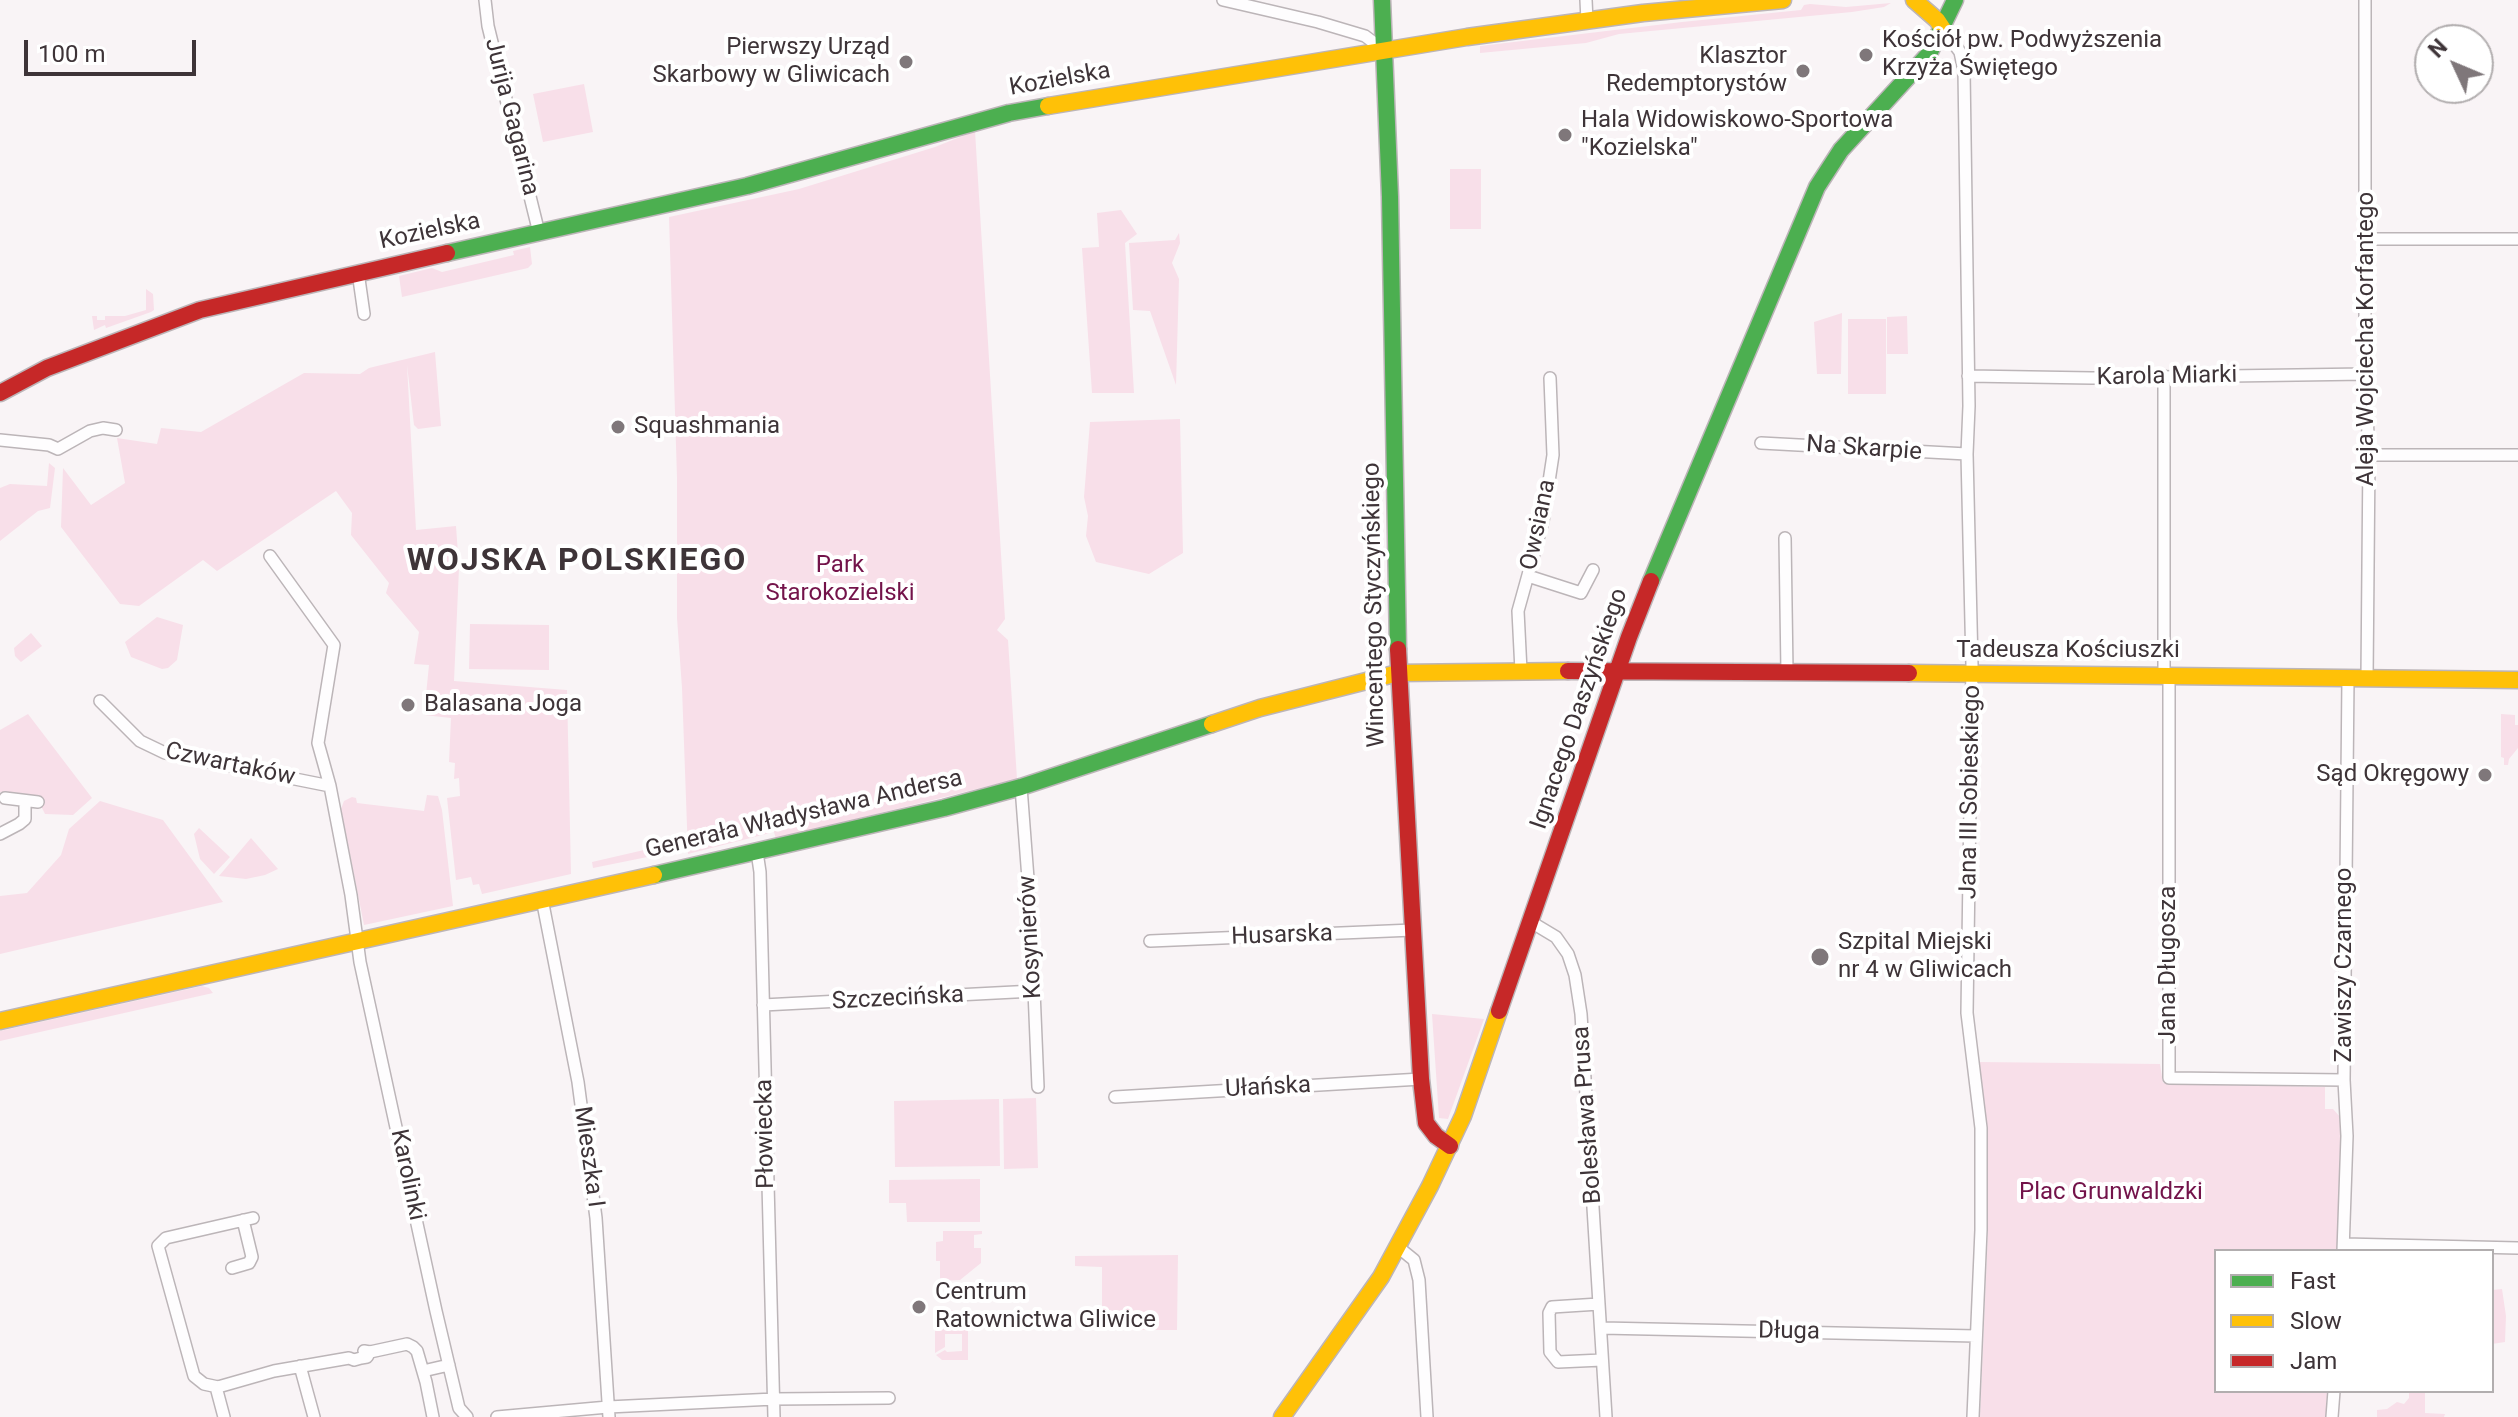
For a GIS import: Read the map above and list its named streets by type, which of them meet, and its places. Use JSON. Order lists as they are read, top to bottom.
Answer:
{
  "streets": {
    "street": [
      "Kozielska",
      "Jurija Gagarina",
      "Aleja Wojciecha Korfantego",
      "Karola Miarki",
      "Na Skarpie",
      "Owsiana",
      "Wincentego Styczyńskiego",
      "Tadeusza Kościuszki",
      "Ignacego Daszyńskiego",
      "Czwartaków",
      "Jana III Sobieskiego",
      "Generała Władysława Andersa",
      "Husarska",
      "Kosynierów",
      "Jana Długosza",
      "Zawiszy Czarnego",
      "Szczecińska",
      "Ułańska",
      "Bolesława Prusa",
      "Płowiecka",
      "Mieszka I",
      "Karolinki",
      "Długa"
    ]
  },
  "crossings": [
    ["Kozielska", "Jurija Gagarina"],
    ["Kozielska", "Wincentego Styczyńskiego"],
    ["Aleja Wojciecha Korfantego", "Karola Miarki"],
    ["Aleja Wojciecha Korfantego", "Tadeusza Kościuszki"],
    ["Karola Miarki", "Jana III Sobieskiego"],
    ["Na Skarpie", "Jana III Sobieskiego"],
    ["Owsiana", "Generała Władysława Andersa"],
    ["Wincentego Styczyńskiego", "Ignacego Daszyńskiego"],
    ["Wincentego Styczyńskiego", "Generała Władysława Andersa"],
    ["Wincentego Styczyńskiego", "Husarska"],
    ["Wincentego Styczyńskiego", "Ułańska"],
    ["Tadeusza Kościuszki", "Ignacego Daszyńskiego"],
    ["Tadeusza Kościuszki", "Jana III Sobieskiego"],
    ["Tadeusza Kościuszki", "Generała Władysława Andersa"],
    ["Tadeusza Kościuszki", "Jana Długosza"],
    ["Tadeusza Kościuszki", "Zawiszy Czarnego"],
    ["Ignacego Daszyńskiego", "Jana III Sobieskiego"],
    ["Ignacego Daszyńskiego", "Generała Władysława Andersa"],
    ["Ignacego Daszyńskiego", "Bolesława Prusa"],
    ["Czwartaków", "Generała Władysława Andersa"],
    ["Czwartaków", "Karolinki"],
    ["Jana III Sobieskiego", "Długa"],
    ["Generała Władysława Andersa", "Kosynierów"],
    ["Generała Władysława Andersa", "Płowiecka"],
    ["Generała Władysława Andersa", "Mieszka I"],
    ["Generała Władysława Andersa", "Karolinki"],
    ["Kosynierów", "Szczecińska"],
    ["Jana Długosza", "Zawiszy Czarnego"],
    ["Szczecińska", "Płowiecka"],
    ["Bolesława Prusa", "Długa"]
  ],
  "districts": ["WOJSKA POLSKIEGO"],
  "parks": ["Park Starokozielski", "Plac Grunwaldzki"],
  "places": [
    "Kościół pw. Podwyższenia Krzyża Świętego",
    "Pierwszy Urząd Skarbowy w Gliwicach",
    "Klasztor Redemptorystów",
    "Hala Widowiskowo-Sportowa \"Kozielska\"",
    "Squashmania",
    "Balasana Joga",
    "Sąd Okręgowy",
    "Szpital Miejski nr 4 w Gliwicach",
    "Centrum Ratownictwa Gliwice"
  ],
  "legend": ["Fast", "Slow", "Jam"],
  "scale_bar": "100 m",
  "north": "top left"
}
